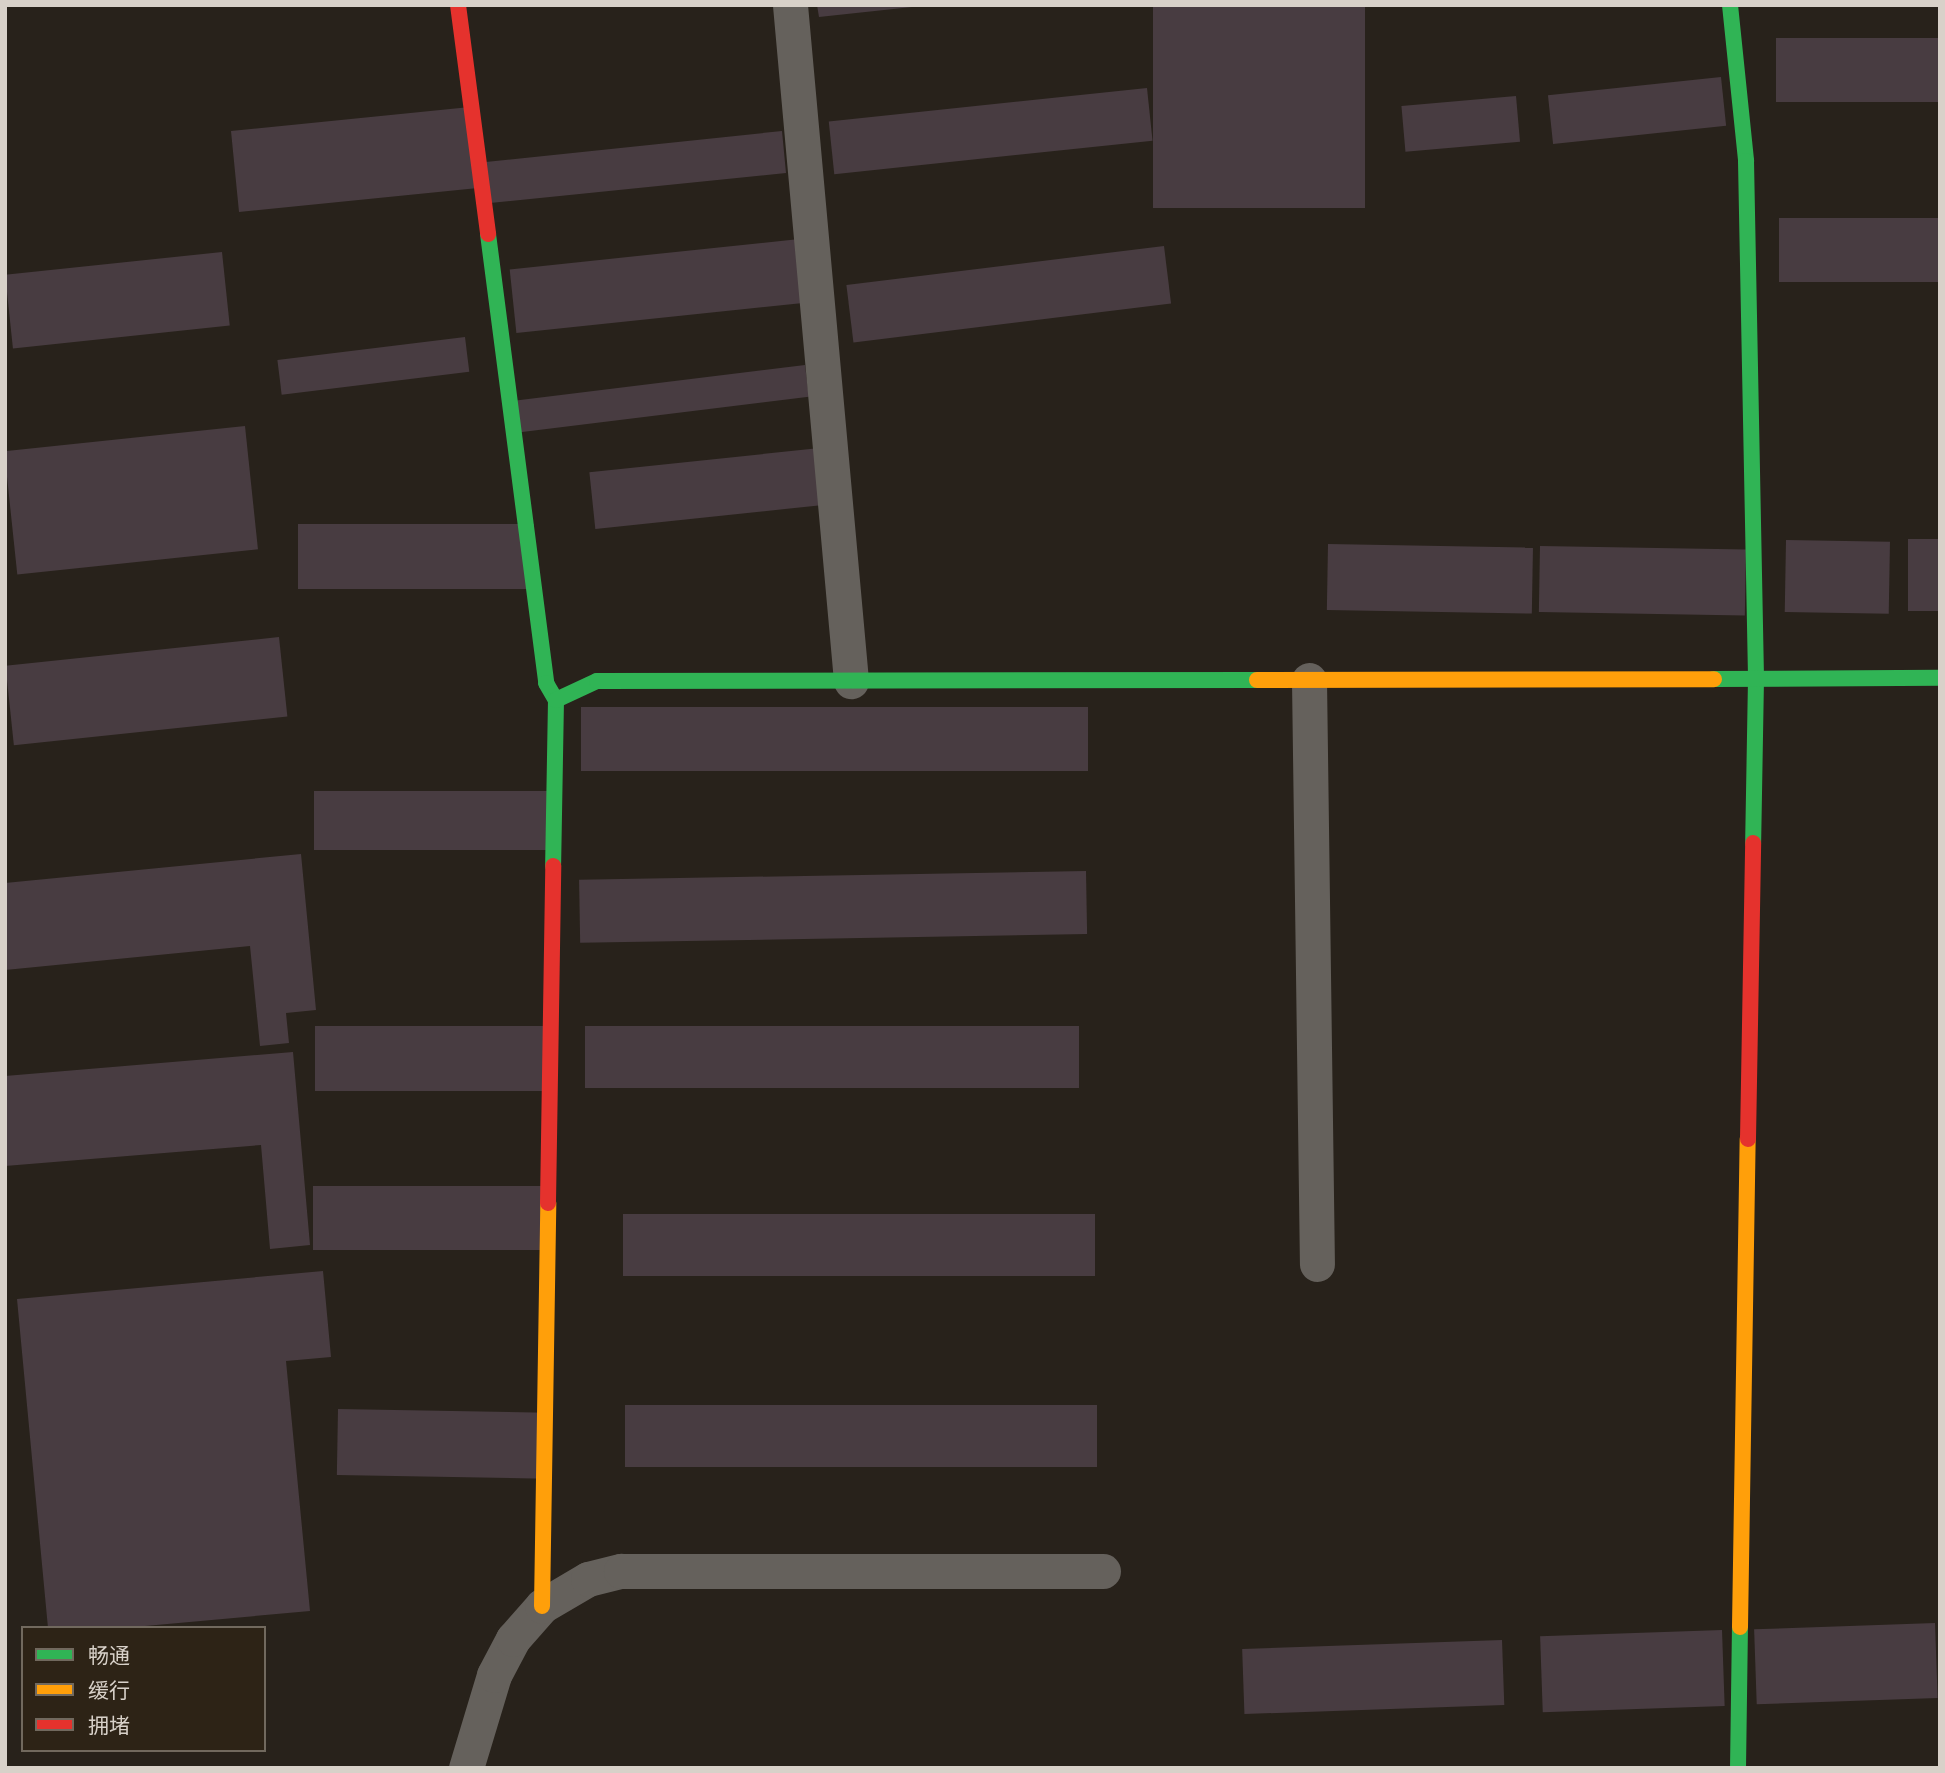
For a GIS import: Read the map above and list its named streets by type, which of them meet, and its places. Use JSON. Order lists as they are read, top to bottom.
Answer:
{
  "legend": ["畅通", "缓行", "拥堵"]
}
